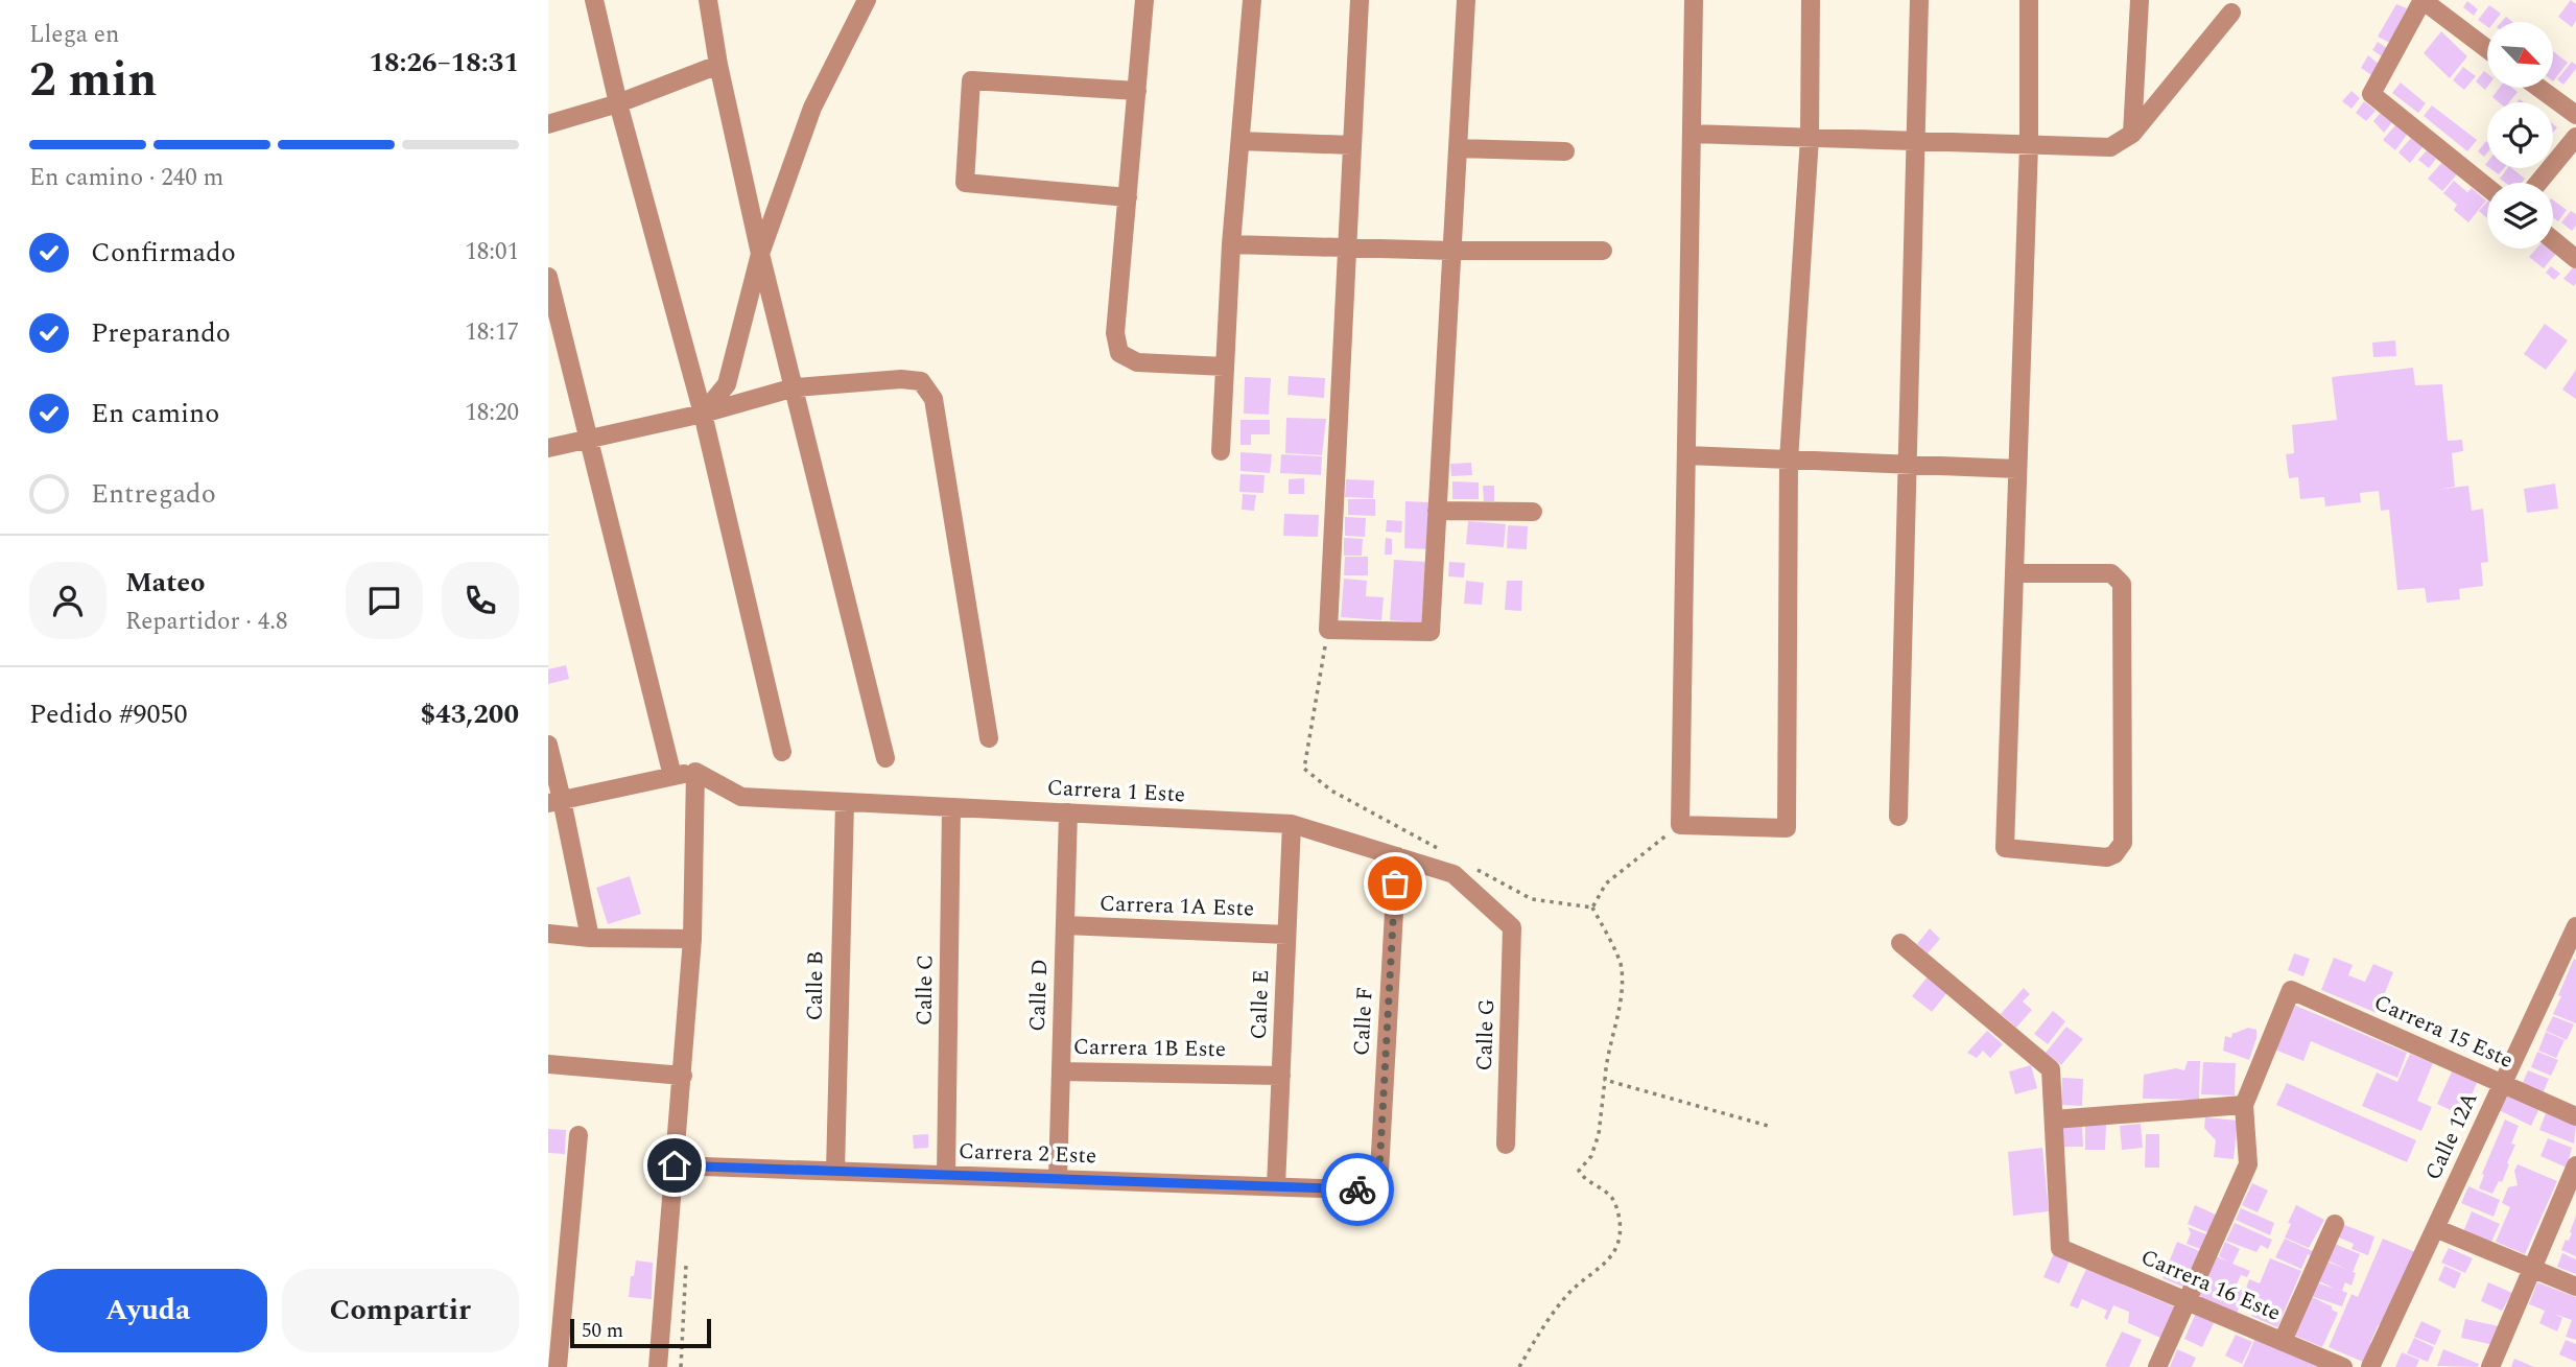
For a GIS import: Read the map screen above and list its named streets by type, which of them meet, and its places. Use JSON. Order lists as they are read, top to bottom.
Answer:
{
  "streets": {
    "street": [
      "Carrera 1 Este",
      "Carrera 1A Este",
      "Calle B",
      "Calle C",
      "Calle D",
      "Calle E",
      "Calle F",
      "Carrera 15 Este",
      "Calle G",
      "Carrera 1B Este",
      "Calle 12A",
      "Carrera 2 Este",
      "Carrera 16 Este"
    ]
  },
  "crossings": [
    ["Carrera 1 Este", "Calle B"],
    ["Carrera 1 Este", "Calle C"],
    ["Carrera 1 Este", "Calle D"],
    ["Carrera 1 Este", "Calle E"],
    ["Carrera 1 Este", "Calle F"],
    ["Carrera 1 Este", "Calle G"],
    ["Carrera 1A Este", "Calle D"],
    ["Carrera 1A Este", "Calle E"],
    ["Calle B", "Carrera 2 Este"],
    ["Calle C", "Carrera 2 Este"],
    ["Calle D", "Carrera 1B Este"],
    ["Calle D", "Carrera 2 Este"],
    ["Calle E", "Carrera 1B Este"],
    ["Calle E", "Carrera 2 Este"],
    ["Calle F", "Carrera 2 Este"],
    ["Carrera 15 Este", "Calle 12A"]
  ],
  "scale_bar": "50 m",
  "north": "bottom right",
  "page": {
    "heading": ["2 min", "Llega en", "18:26–18:31"],
    "panel": [
      "Mateo",
      "Repartidor · 4.8",
      "Pedido #9050",
      "$43,200"
    ],
    "bar": "En camino · 240 m",
    "list": [
      ["Confirmado", "18:01"],
      ["Preparando", "18:17"],
      ["En camino", "18:20"],
      "Entregado"
    ],
    "buttons": ["Ayuda", "Compartir"],
    "scale": "50 m"
  }
}
